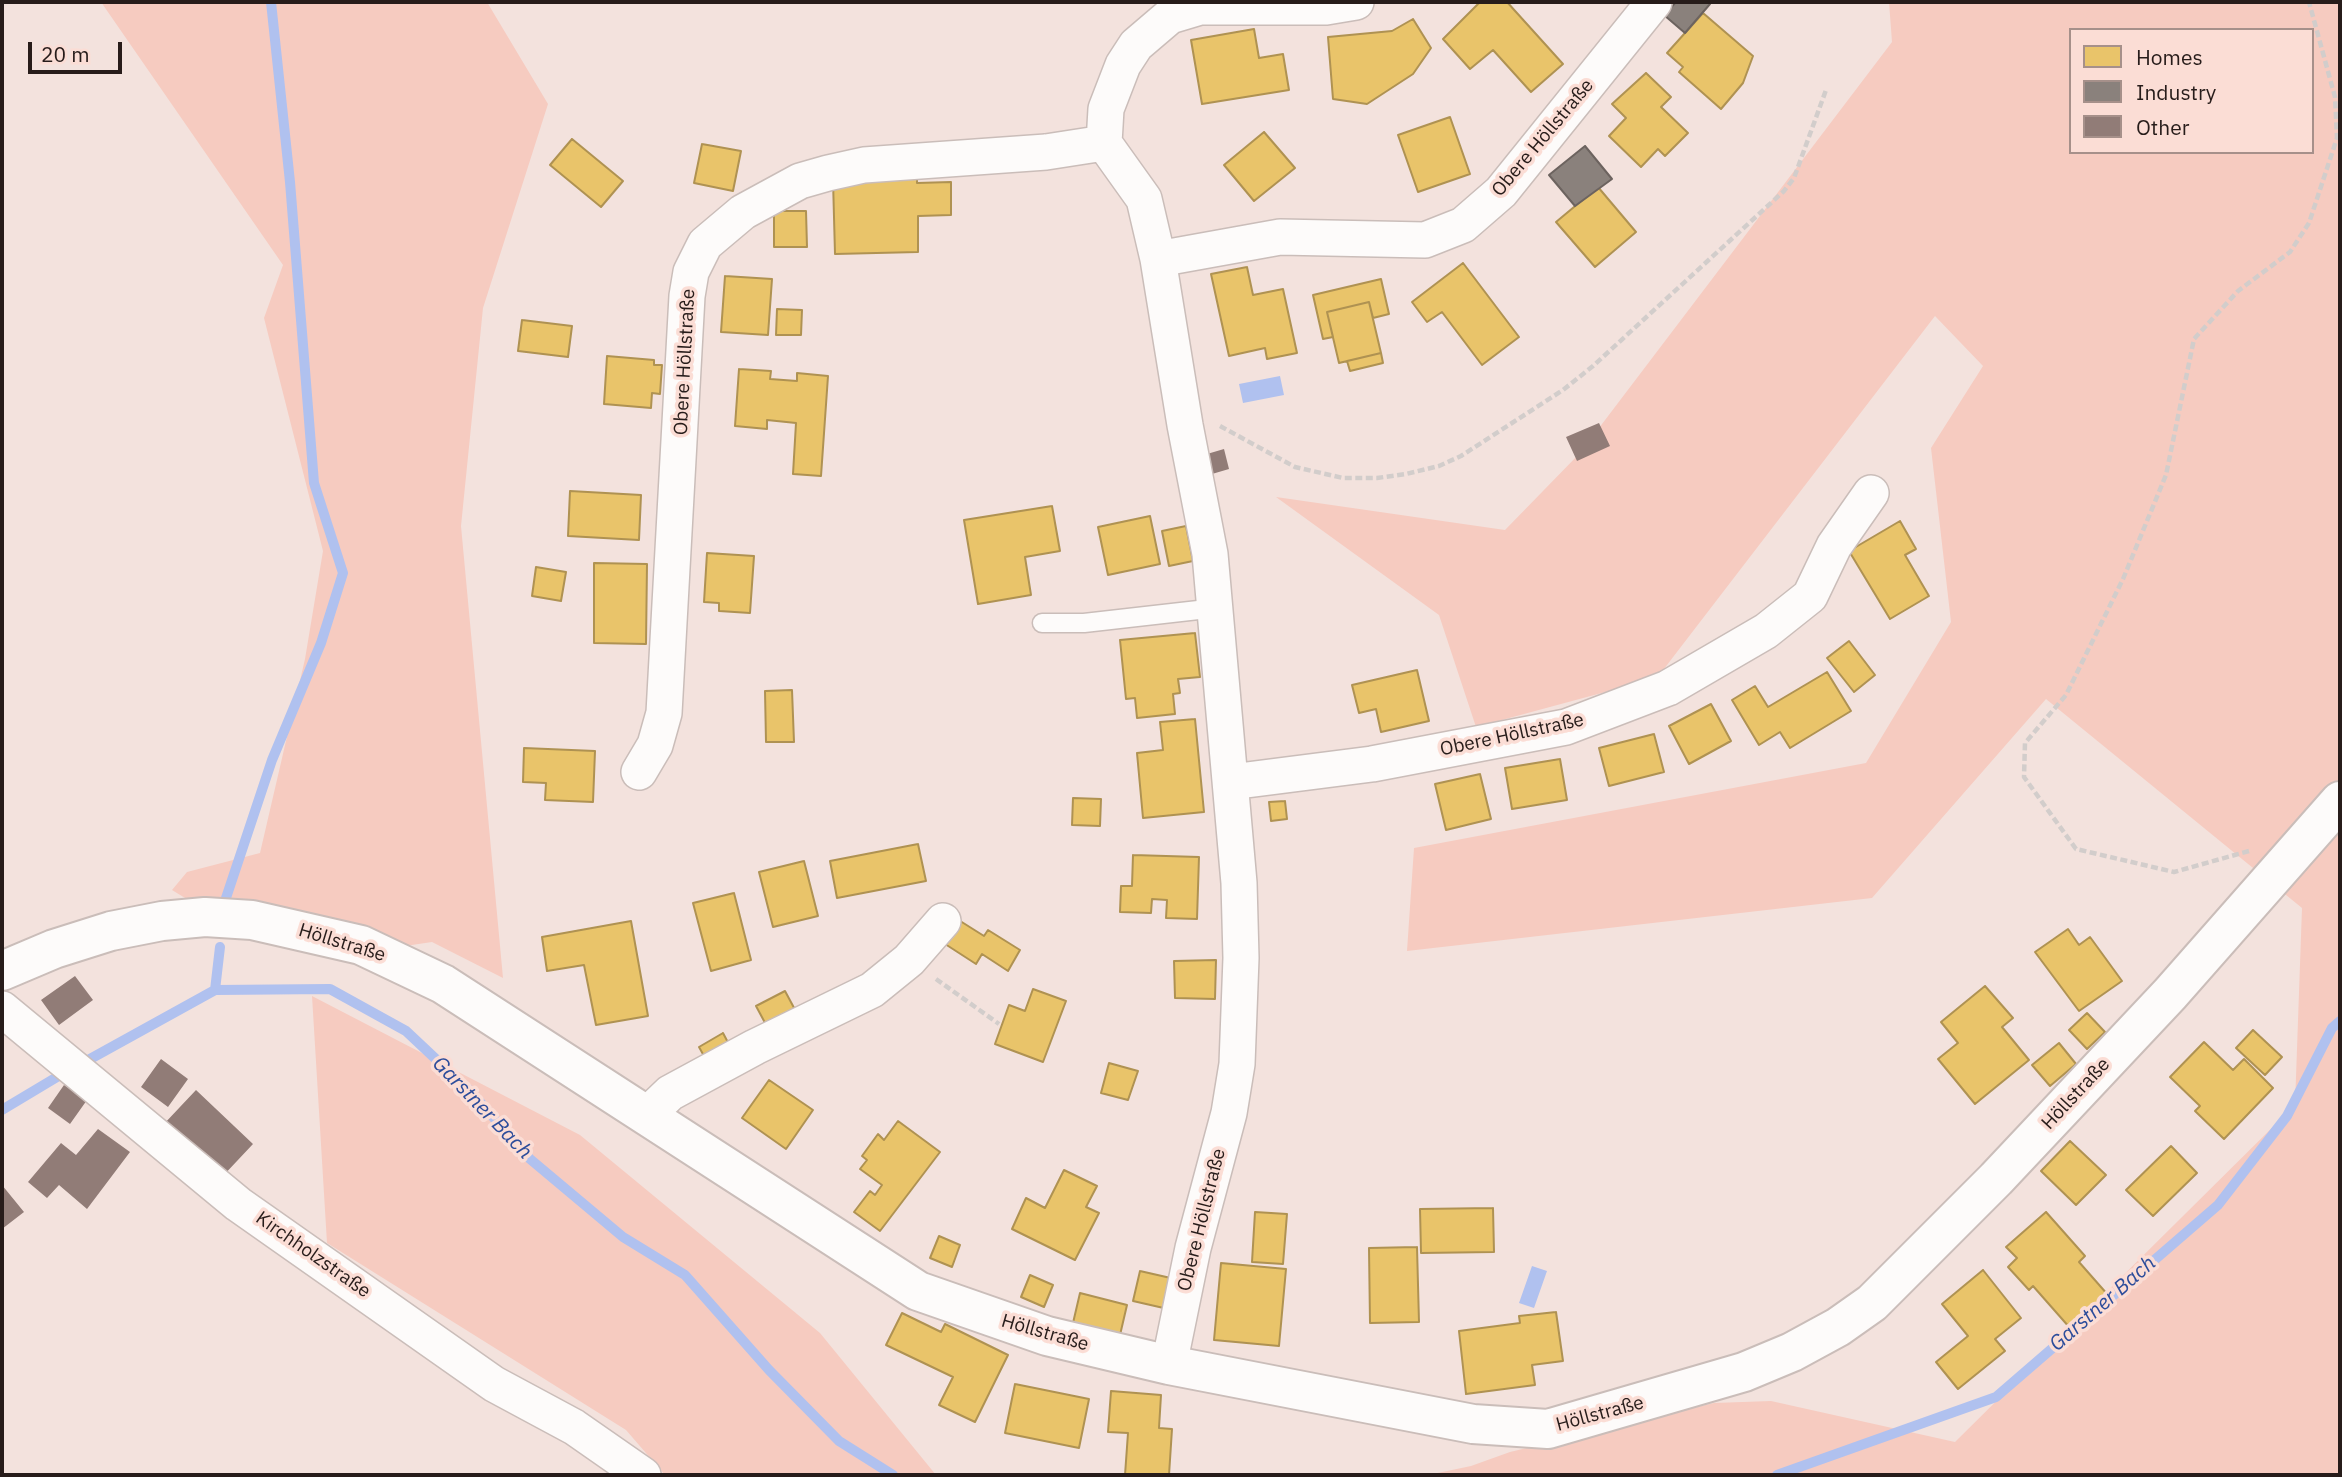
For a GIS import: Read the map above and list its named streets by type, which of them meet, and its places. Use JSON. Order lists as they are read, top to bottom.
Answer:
{
  "streets": {
    "street": ["Obere Höllstraße", "Höllstraße", "Kirchholzstraße"]
  },
  "crossings": [
    ["Obere Höllstraße", "Höllstraße"]
  ],
  "water": ["Garstner Bach"],
  "legend": ["Homes", "Industry", "Other"],
  "scale_bar": "20 m"
}
